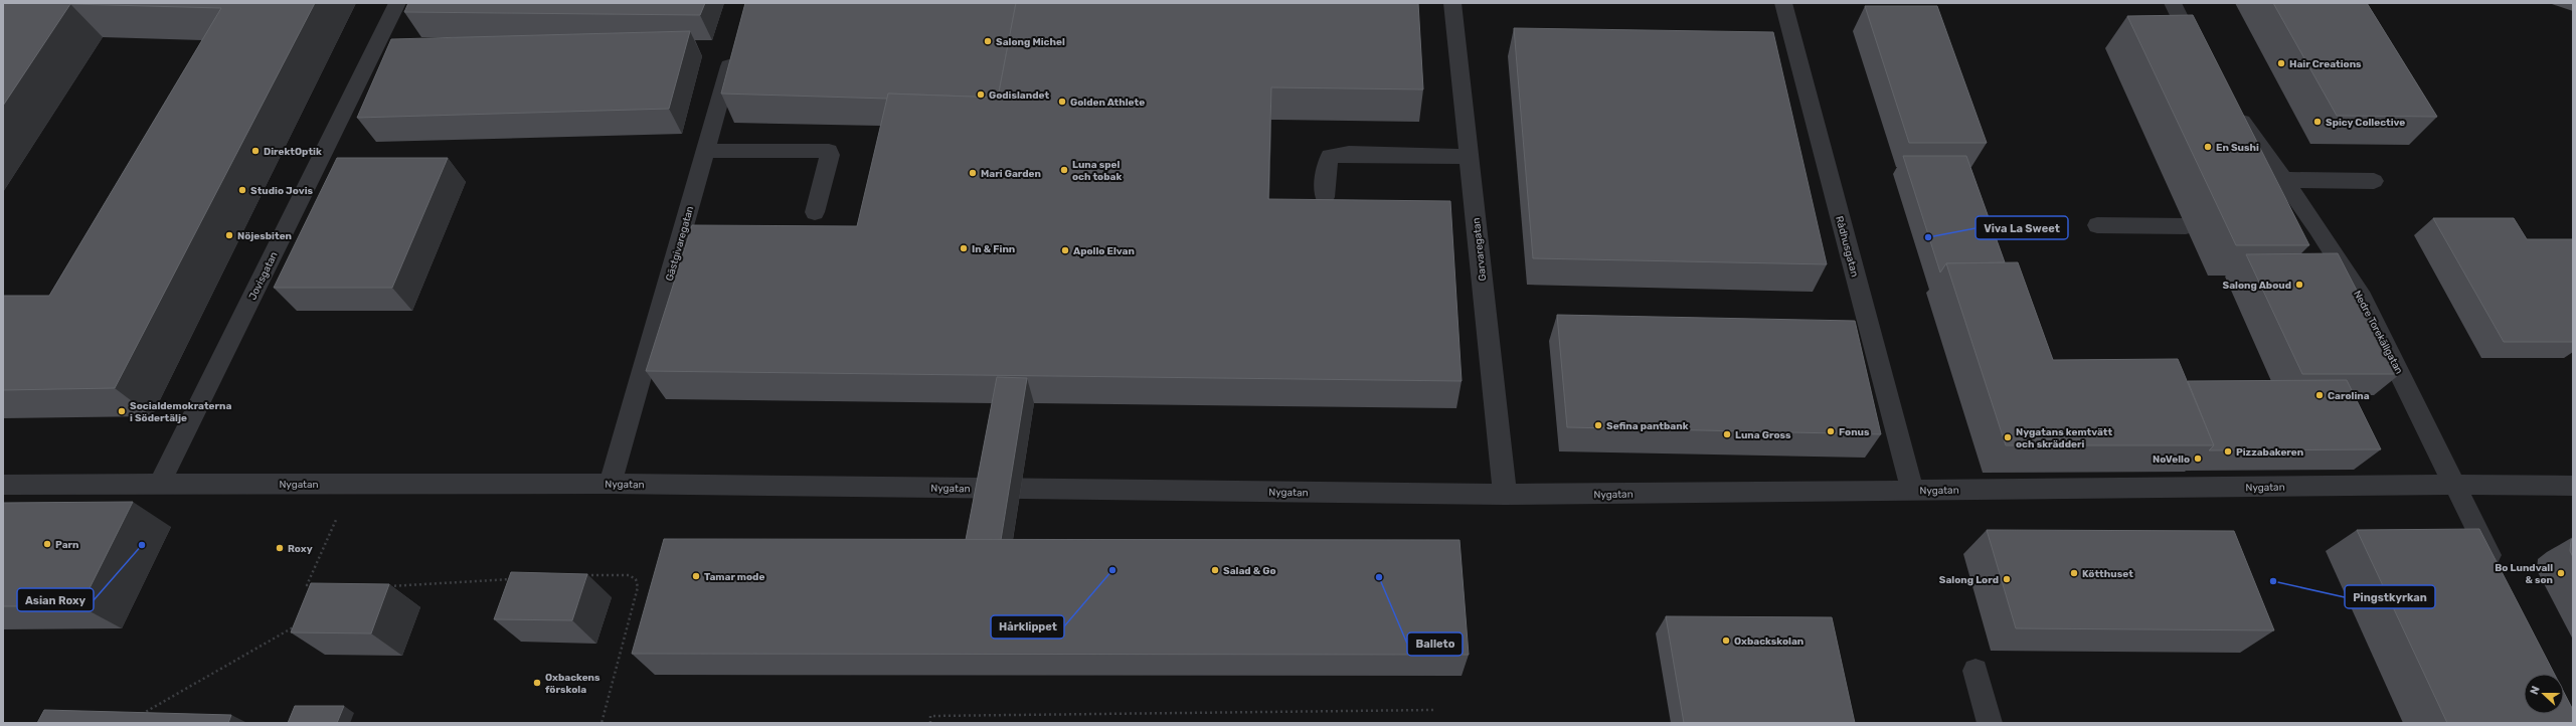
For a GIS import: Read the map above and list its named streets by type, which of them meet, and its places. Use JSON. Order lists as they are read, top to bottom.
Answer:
{
  "streets": {
    "street": [
      "Gästgivaregatan",
      "Rådhusgatan",
      "Garvaregatan",
      "Jovisgatan",
      "Nedre Torekällgatan",
      "Nygatan"
    ]
  },
  "crossings": [
    ["Gästgivaregatan", "Nygatan"],
    ["Rådhusgatan", "Nygatan"],
    ["Garvaregatan", "Nygatan"],
    ["Jovisgatan", "Nygatan"],
    ["Nedre Torekällgatan", "Nygatan"]
  ],
  "places": [
    "Salong Michel",
    "Hair Creations",
    "Godislandet",
    "Golden Athlete",
    "Spicy Collective",
    "En Sushi",
    "DirektOptik",
    "Luna spel och tobak",
    "Mari Garden",
    "Studio Jovis",
    "Nöjesbiten",
    "Viva La Sweet",
    "In & Finn",
    "Apollo Elvan",
    "Salong Aboud",
    "Carolina",
    "Socialdemokraterna i Södertälje",
    "Sefina pantbank",
    "Fonus",
    "Luna Gross",
    "Nygatans kemtvätt och skrädderi",
    "Pizzabakeren",
    "NoVello",
    "Parn",
    "Asian Roxy",
    "Roxy",
    "Hårklippet",
    "Salad & Go",
    "Kötthuset",
    "Bo Lundvall & son",
    "Tamar mode",
    "Balleto",
    "Salong Lord",
    "Pingstkyrkan",
    "Oxbackskolan",
    "Oxbackens förskola"
  ],
  "north": "left"
}
